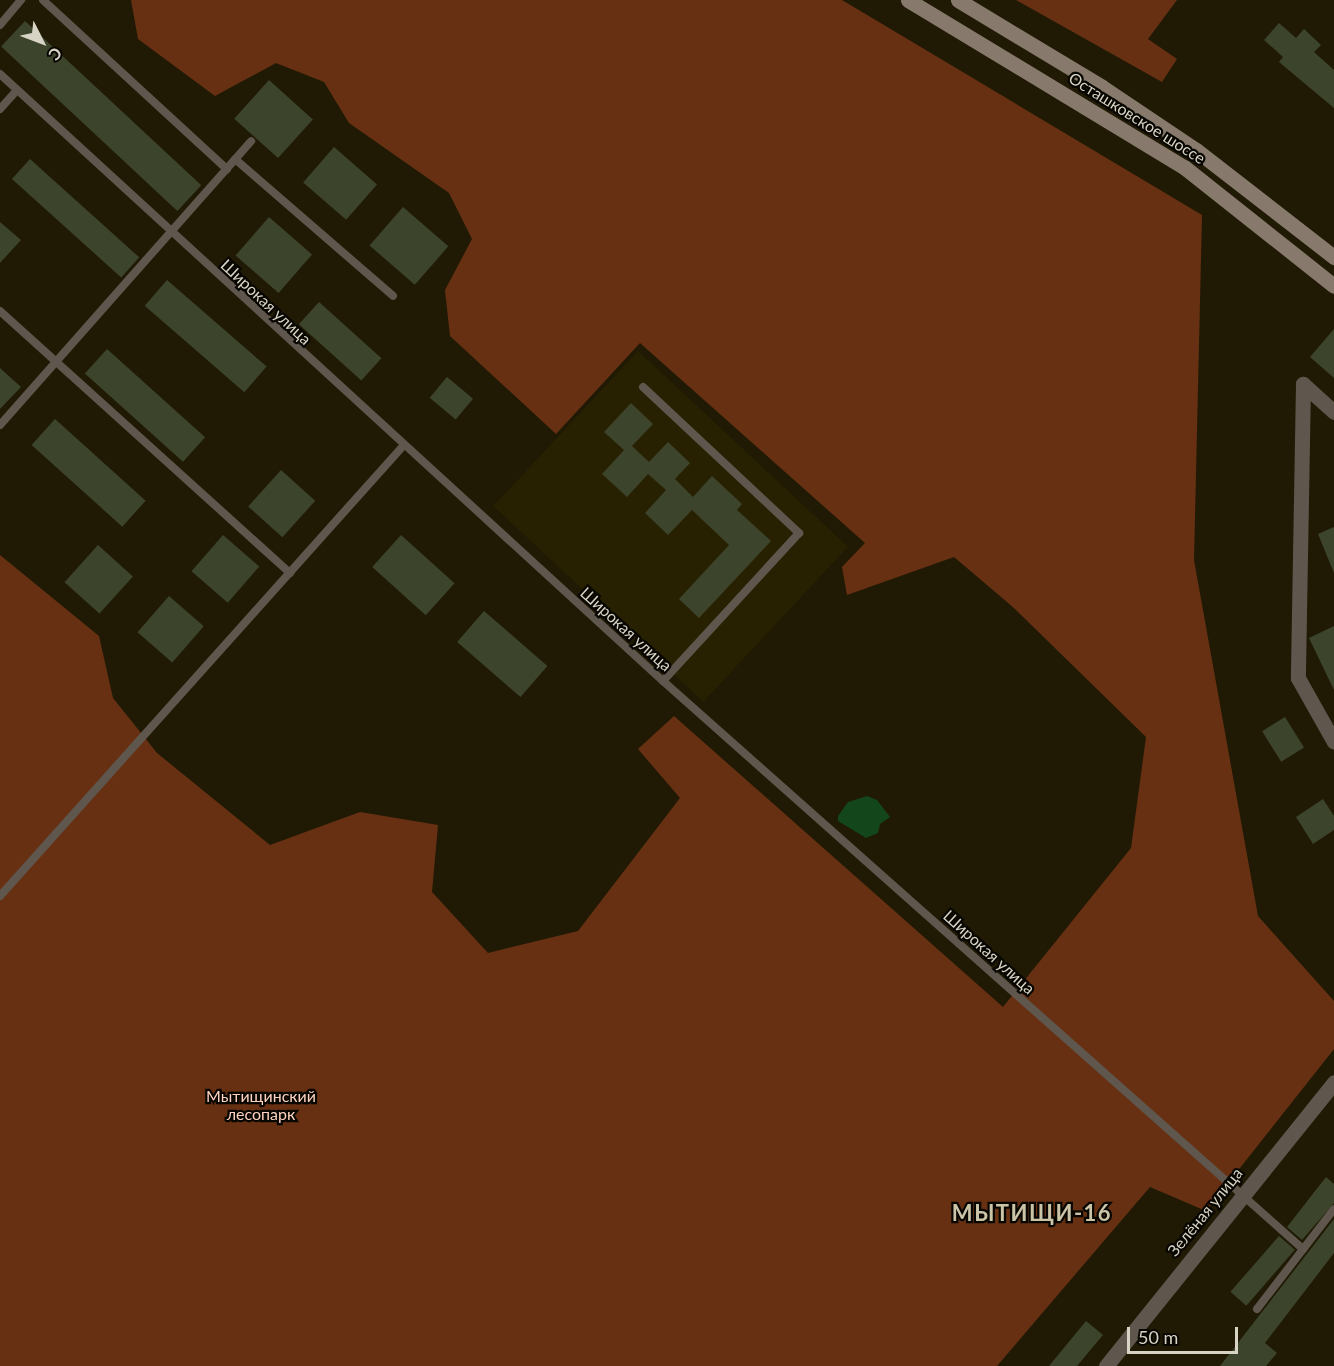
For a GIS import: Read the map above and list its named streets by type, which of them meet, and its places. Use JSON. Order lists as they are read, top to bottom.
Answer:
{
  "streets": {
    "main road": ["Осташковское шоссе"],
    "street": ["Зелёная улица"],
    "lane": ["Широкая улица"]
  },
  "crossings": [
    ["Широкая улица", "Зелёная улица"]
  ],
  "districts": ["МЫТИЩИ-16"],
  "parks": ["Мытищинский лесопарк"],
  "scale_bar": "50 m",
  "north": "bottom right"
}
